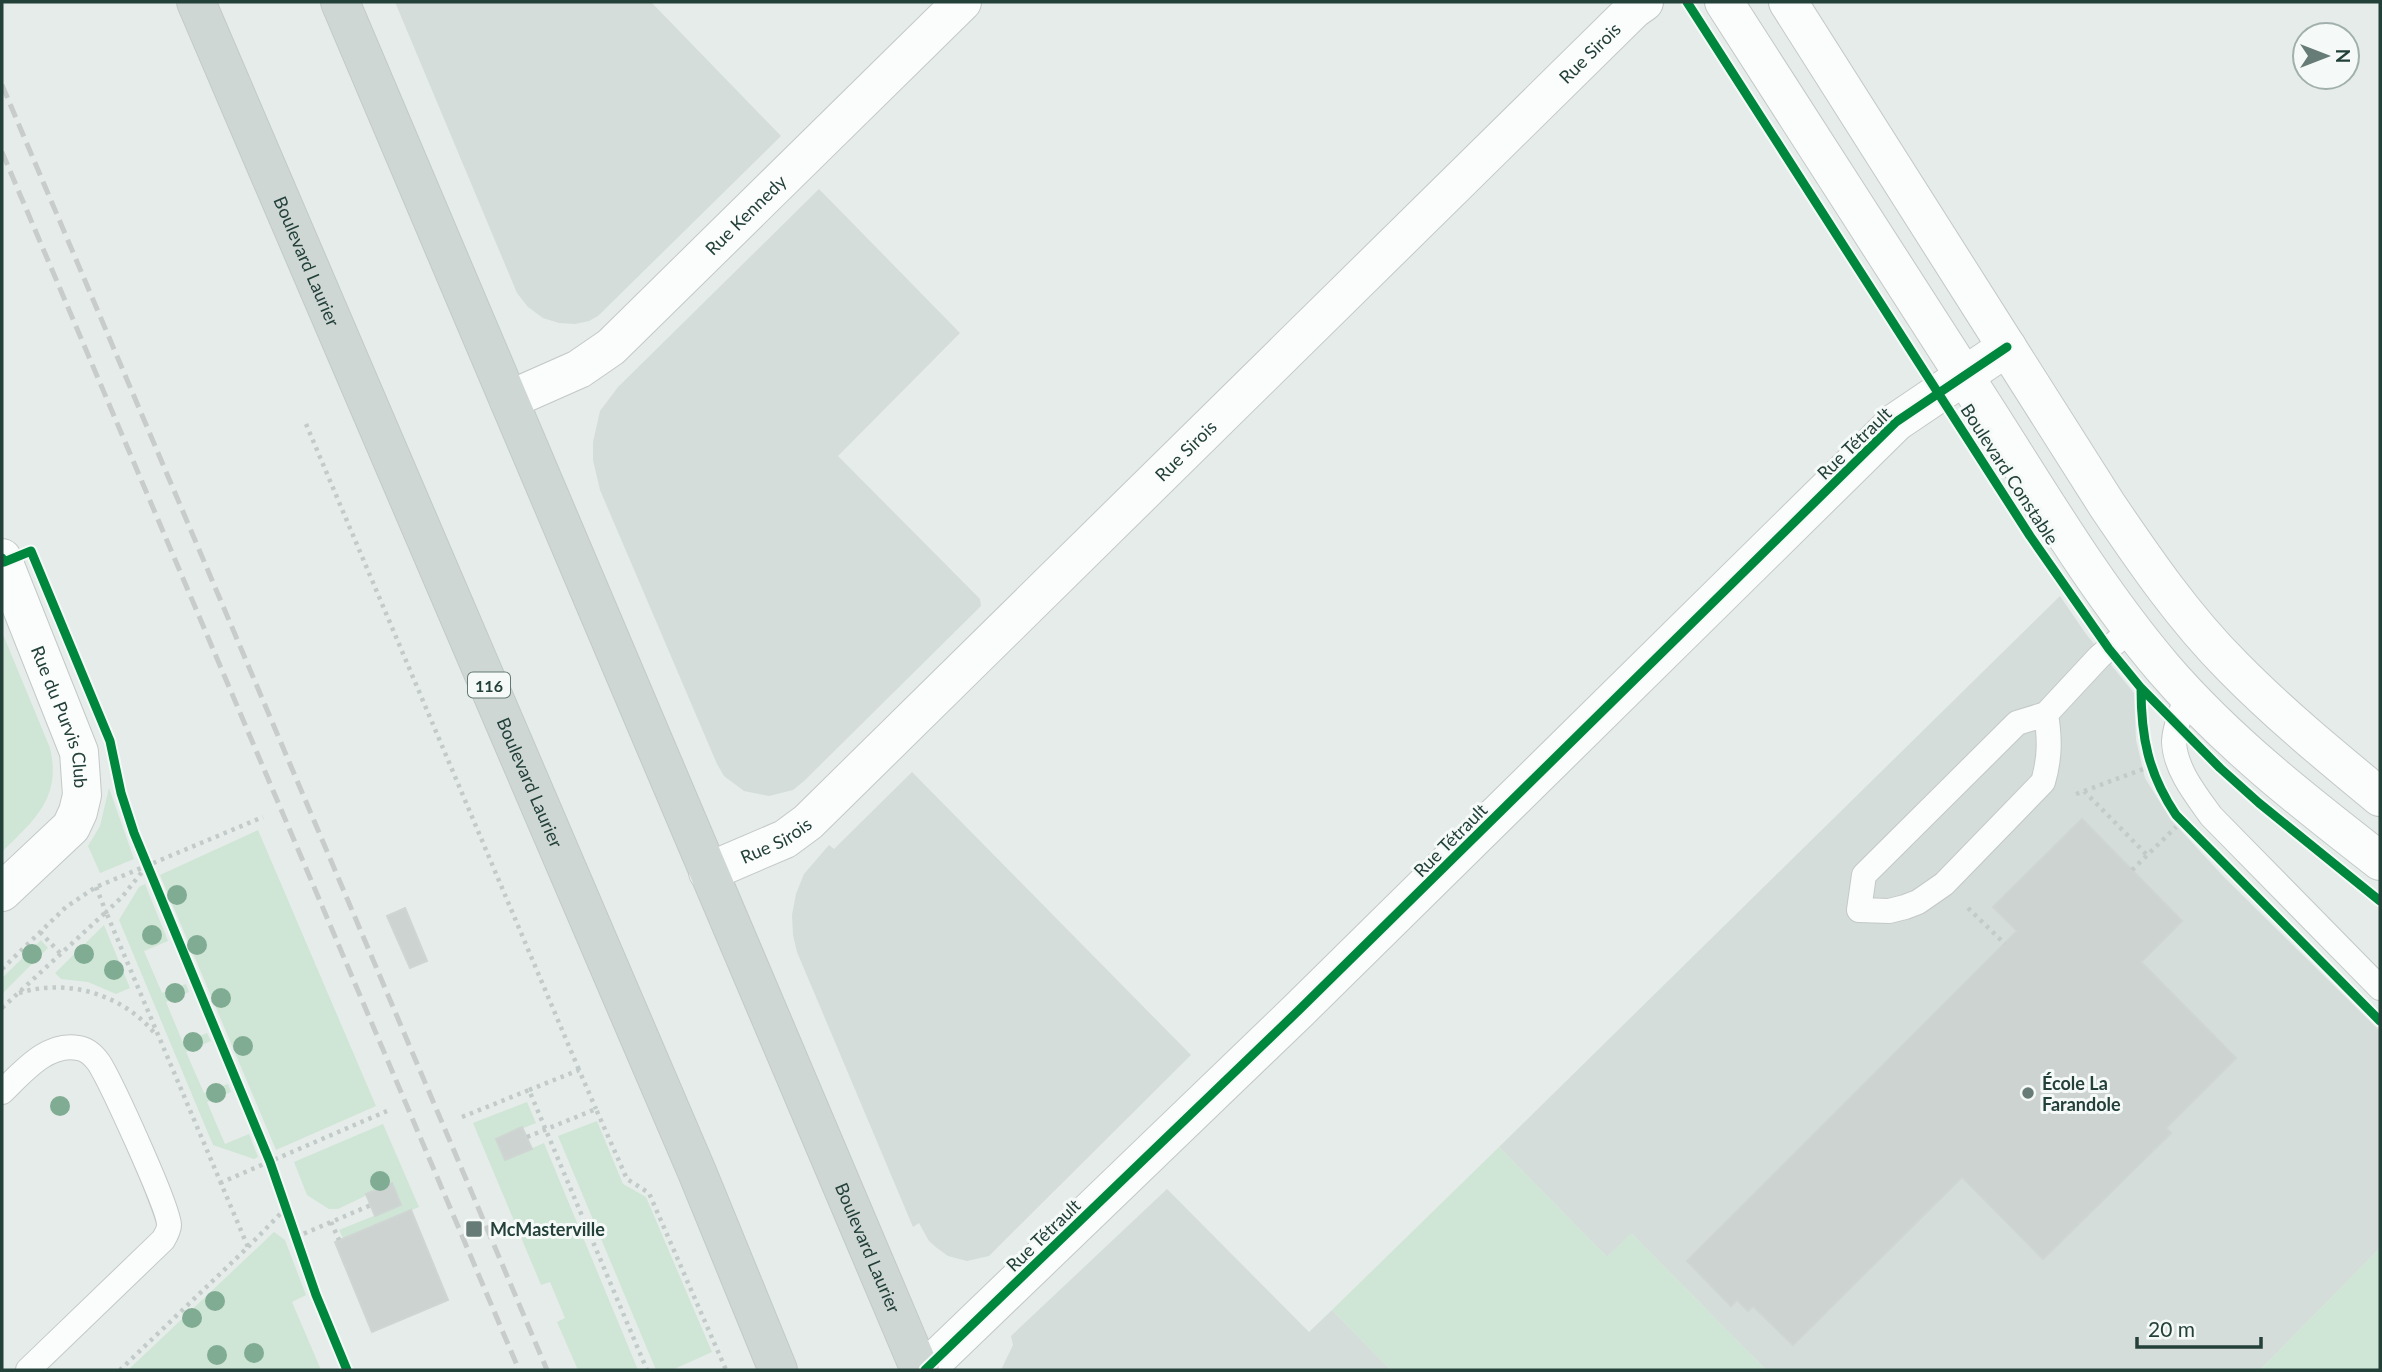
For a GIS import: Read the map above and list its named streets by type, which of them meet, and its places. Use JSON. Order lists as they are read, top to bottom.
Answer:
{
  "streets": {
    "main road": ["Boulevard Laurier", "116"],
    "street": [
      "Rue Sirois",
      "Rue Kennedy",
      "Rue Tétrault",
      "Boulevard Constable",
      "Rue du Purvis Club"
    ]
  },
  "crossings": [
    ["Rue Sirois", "Boulevard Laurier"],
    ["Rue Kennedy", "Boulevard Laurier"],
    ["Rue Tétrault", "Boulevard Constable"]
  ],
  "places": {
    "other": ["École La Farandole"],
    "transit": ["McMasterville"]
  },
  "scale_bar": "20 m",
  "north": "right"
}
